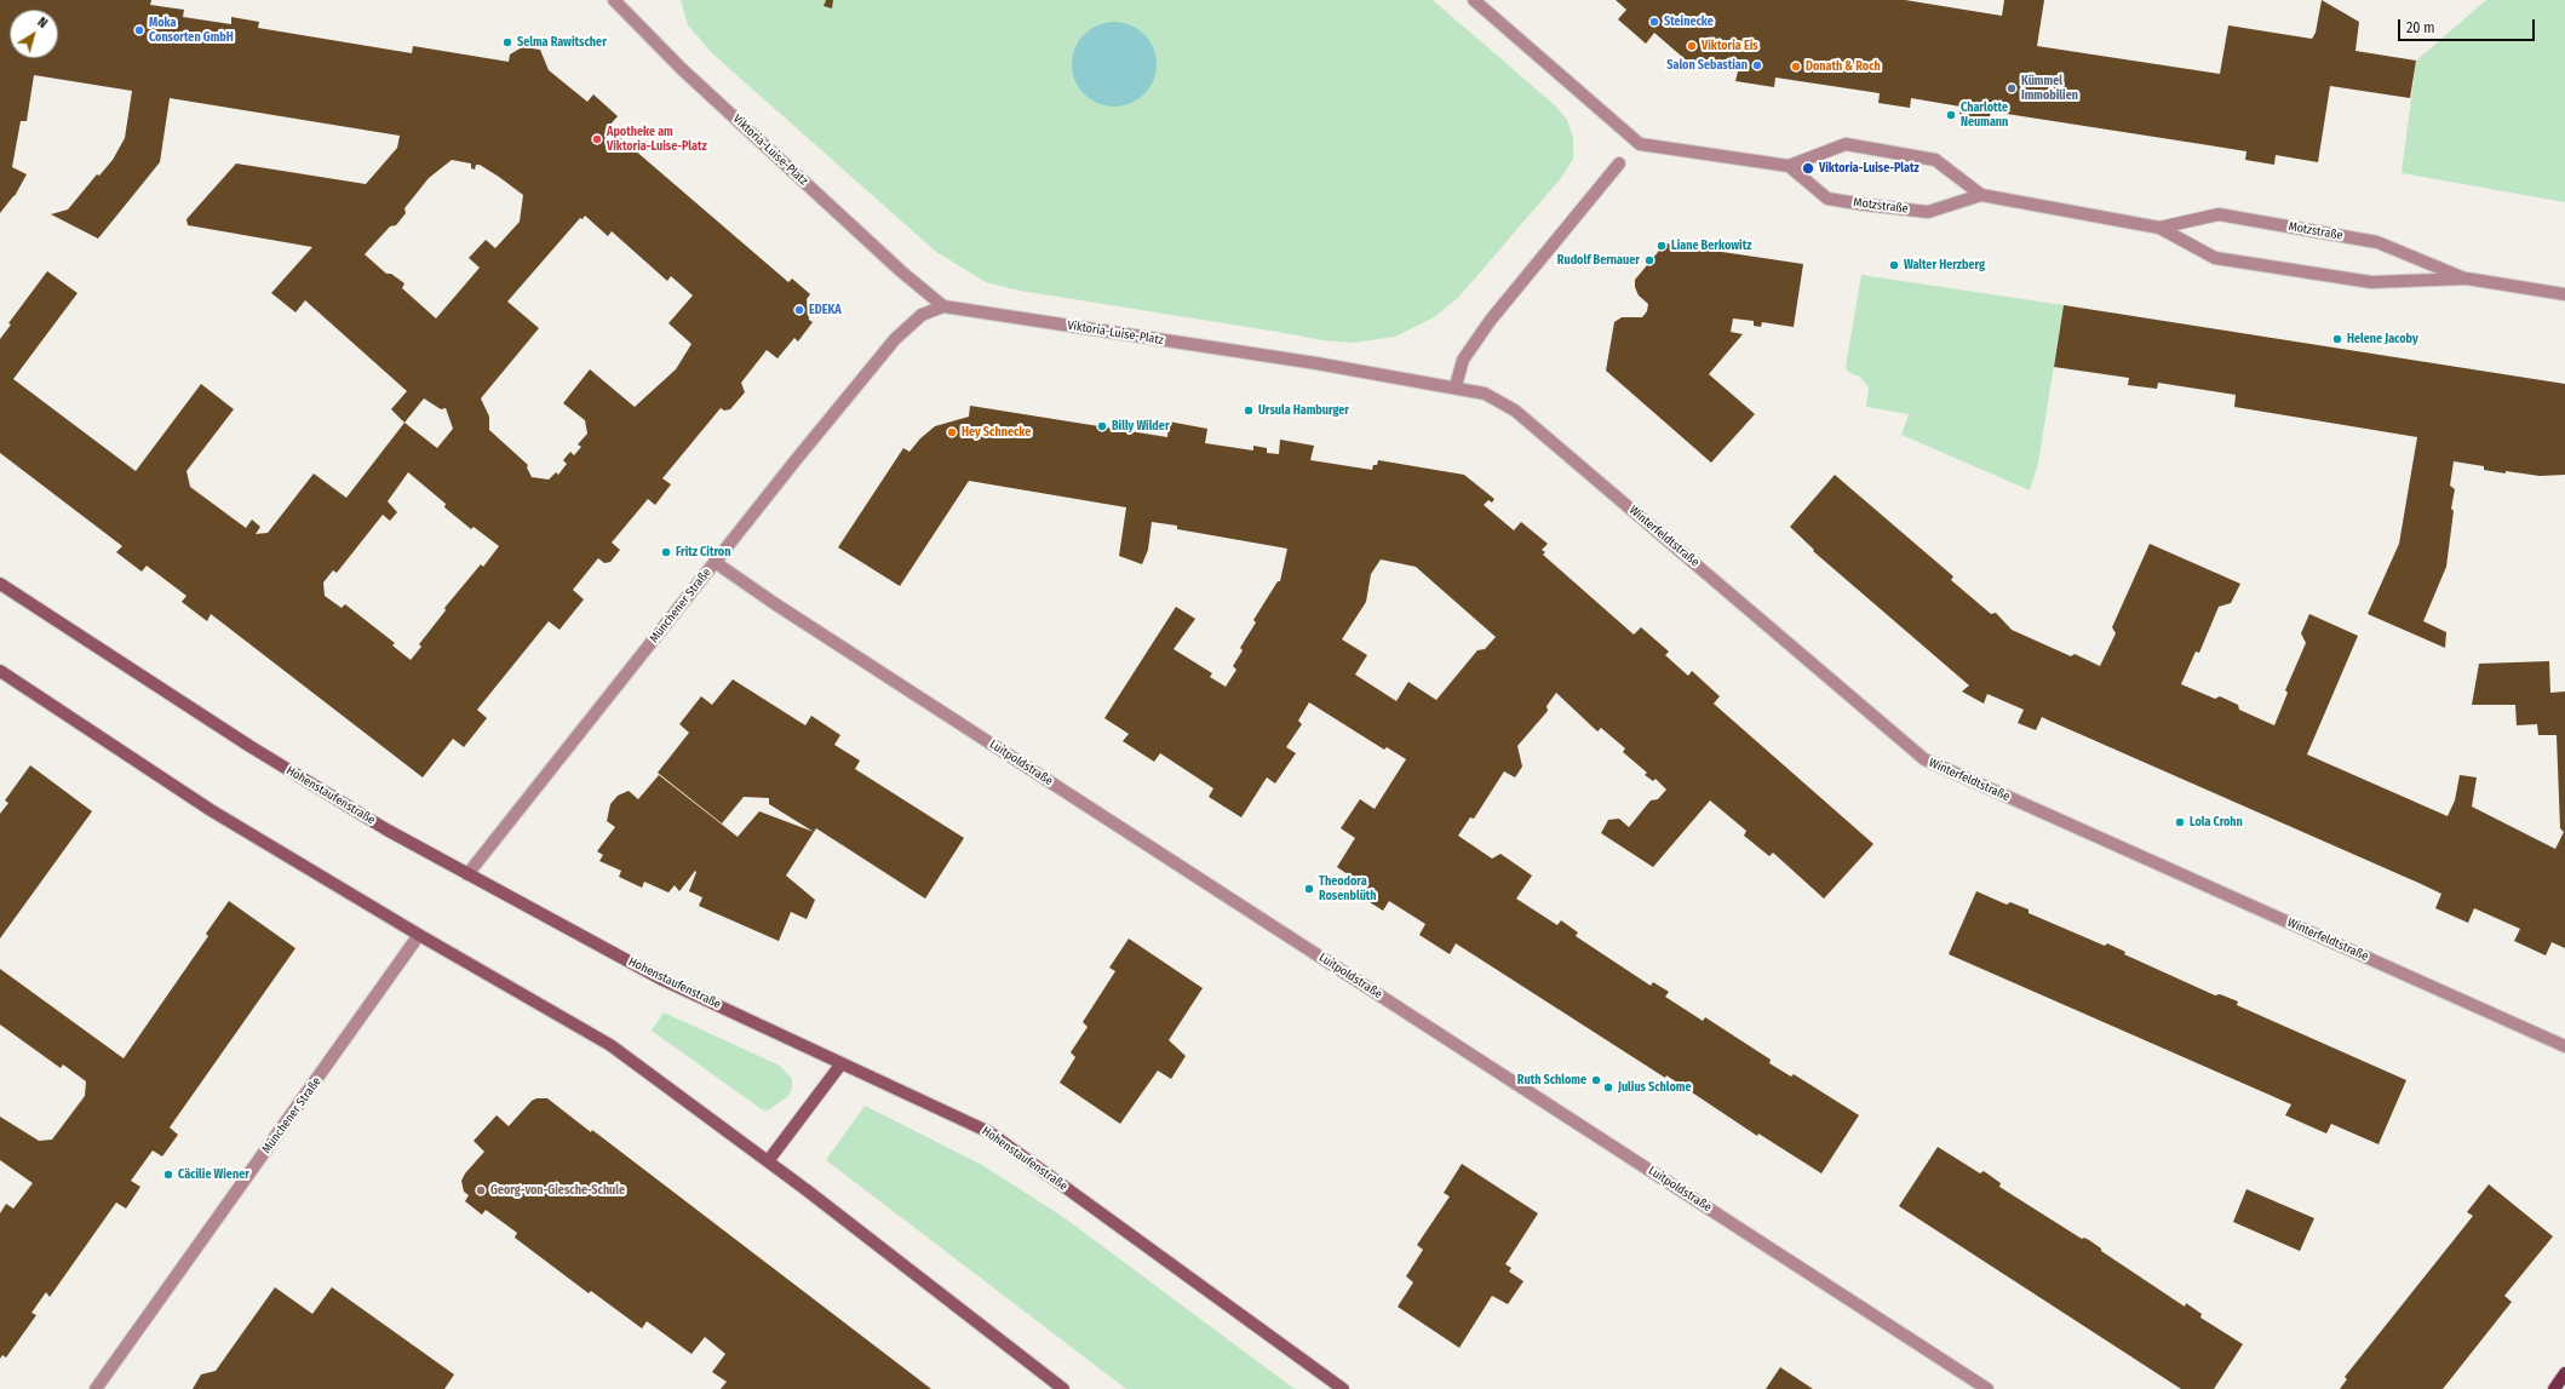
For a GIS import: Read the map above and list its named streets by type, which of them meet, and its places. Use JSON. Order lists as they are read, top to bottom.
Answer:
{
  "streets": {
    "main road": ["Hohenstaufenstraße"],
    "street": [
      "Viktoria-Luise-Platz",
      "Motzstraße",
      "Winterfeldtstraße",
      "Münchener Straße",
      "Luitpoldstraße"
    ]
  },
  "crossings": [
    ["Viktoria-Luise-Platz", "Winterfeldtstraße"],
    ["Viktoria-Luise-Platz", "Münchener Straße"],
    ["Münchener Straße", "Luitpoldstraße"],
    ["Münchener Straße", "Hohenstaufenstraße"]
  ],
  "places": [
    "Steinecke",
    "Moka Consorten GmbH",
    "Selma Rawitscher",
    "Viktoria Eis",
    "Salon Sebastian",
    "Donath & Roch",
    "Kümmel Immobilien",
    "Charlotte Neumann",
    "Apotheke am Viktoria-Luise-Platz",
    "Viktoria-Luise-Platz",
    "Liane Berkowitz",
    "Rudolf Bernauer",
    "Walter Herzberg",
    "EDEKA",
    "Helene Jacoby",
    "Ursula Hamburger",
    "Billy Wilder",
    "Hey Schnecke",
    "Fritz Citron",
    "Lola Crohn",
    "Theodora Rosenblüth",
    "Ruth Schlome",
    "Julius Schlome",
    "Cäcilie Wiener",
    "Georg-von-Giesche-Schule"
  ],
  "scale_bar": "20 m",
  "north": "top right"
}
